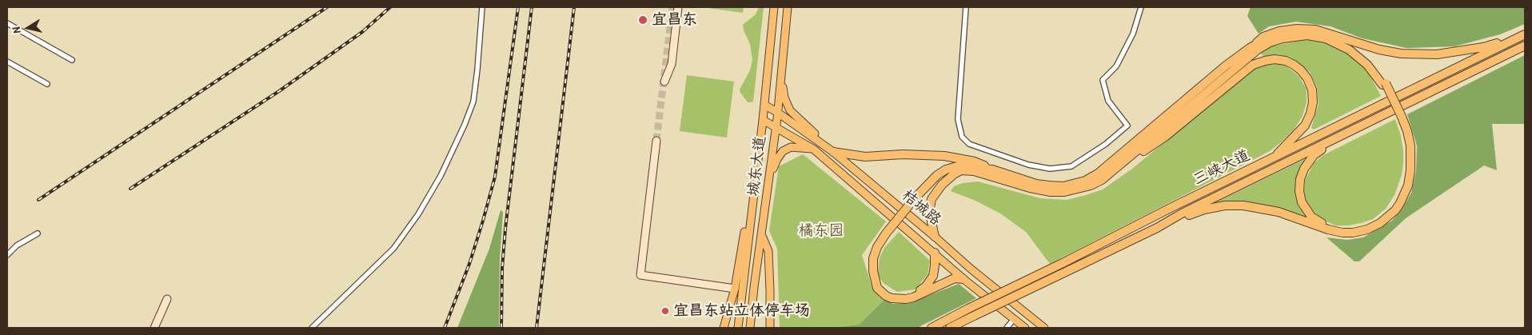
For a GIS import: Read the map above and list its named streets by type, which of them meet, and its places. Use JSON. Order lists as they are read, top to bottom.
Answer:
{
  "streets": {
    "highway": ["三峡大道"],
    "main road": ["城东大道", "桔城路"]
  },
  "crossings": [
    ["城东大道", "桔城路"]
  ],
  "parks": ["橘东园"],
  "places": ["宜昌东", "宜昌东站立体停车场"],
  "north": "left"
}
